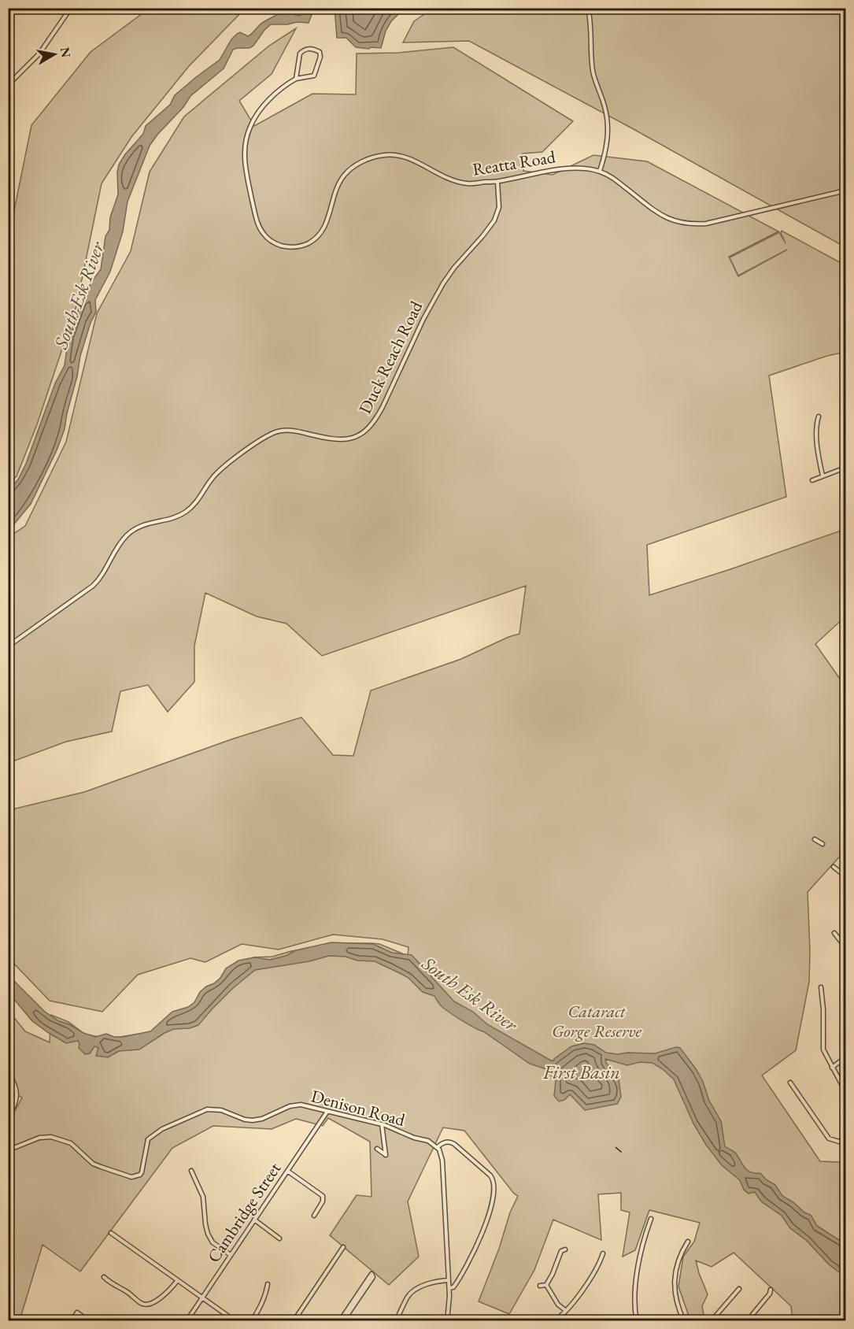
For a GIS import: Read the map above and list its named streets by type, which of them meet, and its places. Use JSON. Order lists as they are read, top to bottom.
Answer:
{
  "streets": {
    "street": [
      "Reatta Road",
      "Duck Reach Road",
      "Denison Road",
      "Cambridge Street"
    ]
  },
  "crossings": [
    ["Reatta Road", "Duck Reach Road"],
    ["Denison Road", "Cambridge Street"]
  ],
  "water": ["South Esk River", "First Basin"],
  "parks": ["Cataract Gorge Reserve"],
  "north": "right"
}
